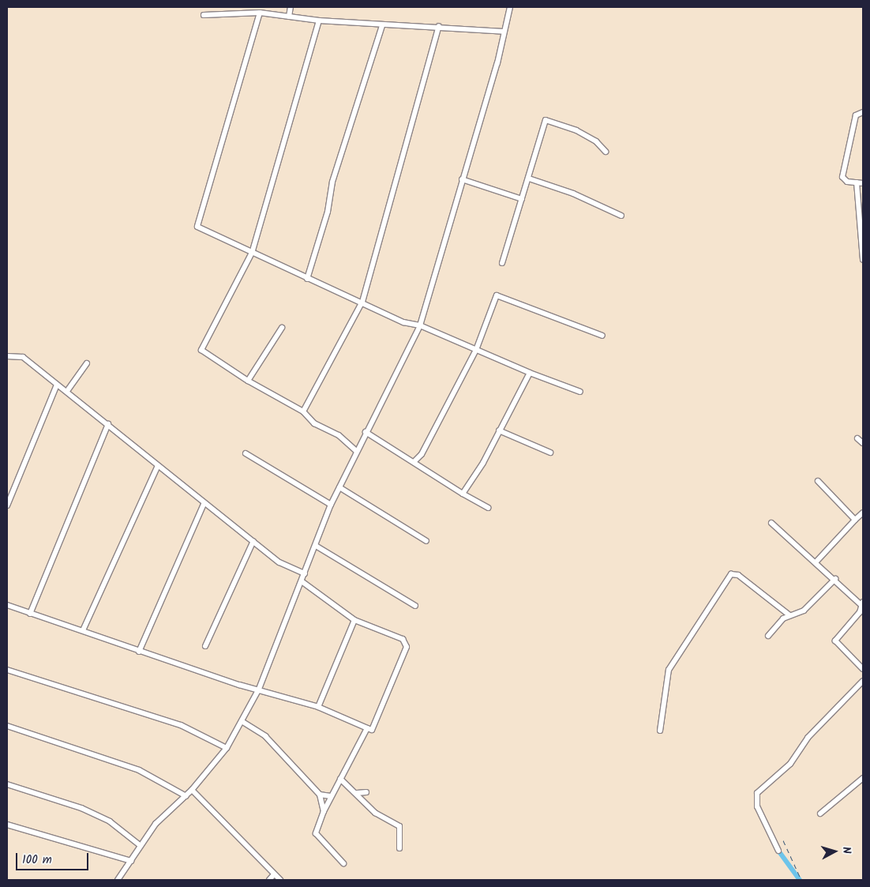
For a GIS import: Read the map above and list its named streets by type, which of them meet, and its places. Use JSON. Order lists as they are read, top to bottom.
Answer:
{
  "scale_bar": "100 m",
  "north": "right"
}
